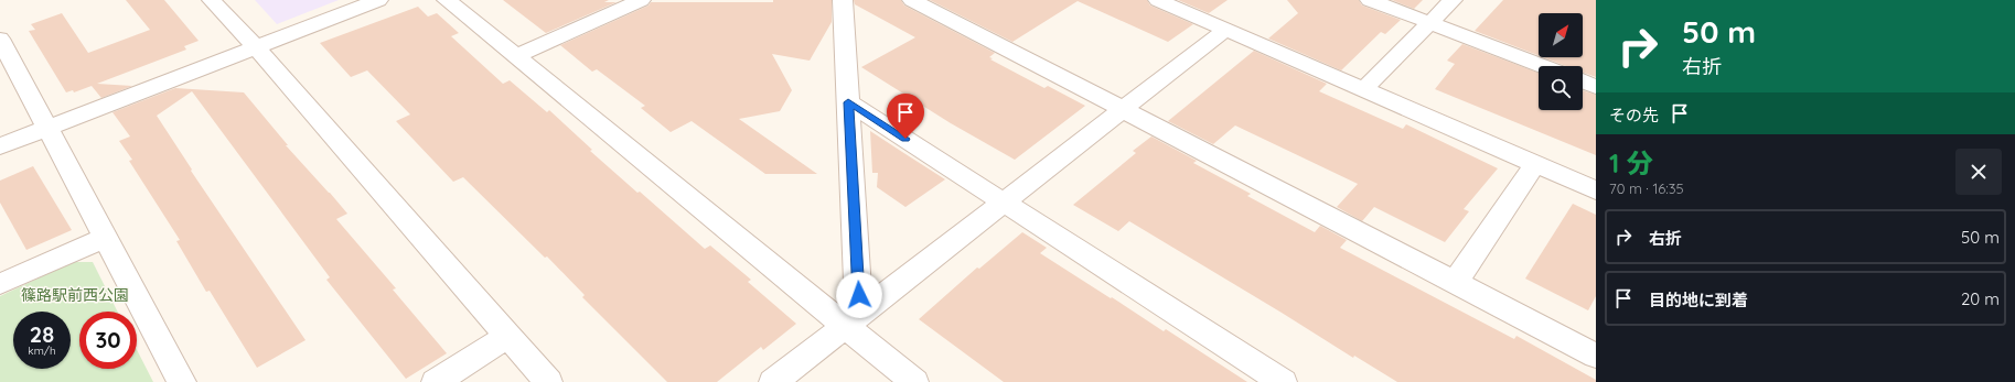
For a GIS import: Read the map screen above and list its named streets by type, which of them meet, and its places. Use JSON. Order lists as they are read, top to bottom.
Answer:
{
  "parks": ["篠路駅前西公園"],
  "north": "top right",
  "page": {
    "turn": ["50 m", "右折"],
    "then": "その先",
    "heading": ["1 分", "70 m · 16:35"],
    "list": [
      {
        "name": "右折",
        "value": "50 m"
      },
      {
        "name": "目的地に到着",
        "value": "20 m"
      }
    ],
    "speed": "28 km/h",
    "limit": "30"
  }
}
